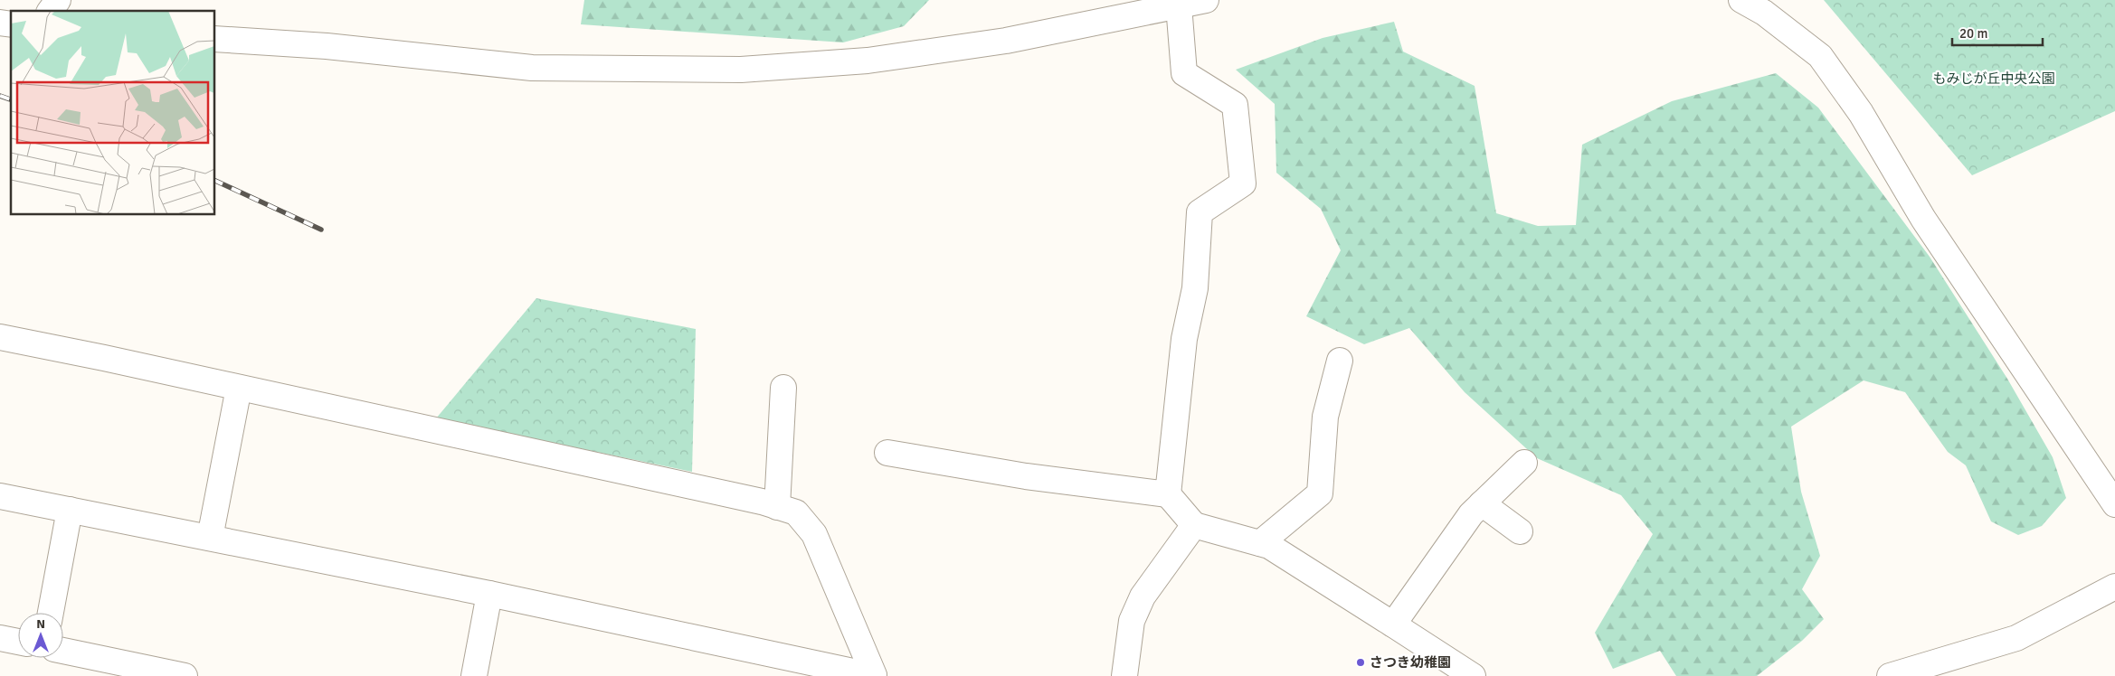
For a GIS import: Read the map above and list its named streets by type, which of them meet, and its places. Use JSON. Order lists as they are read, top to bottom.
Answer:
{
  "parks": ["もみじが丘中央公園"],
  "places": ["さつき幼稚園"],
  "scale_bar": "20 m",
  "north": "top"
}
